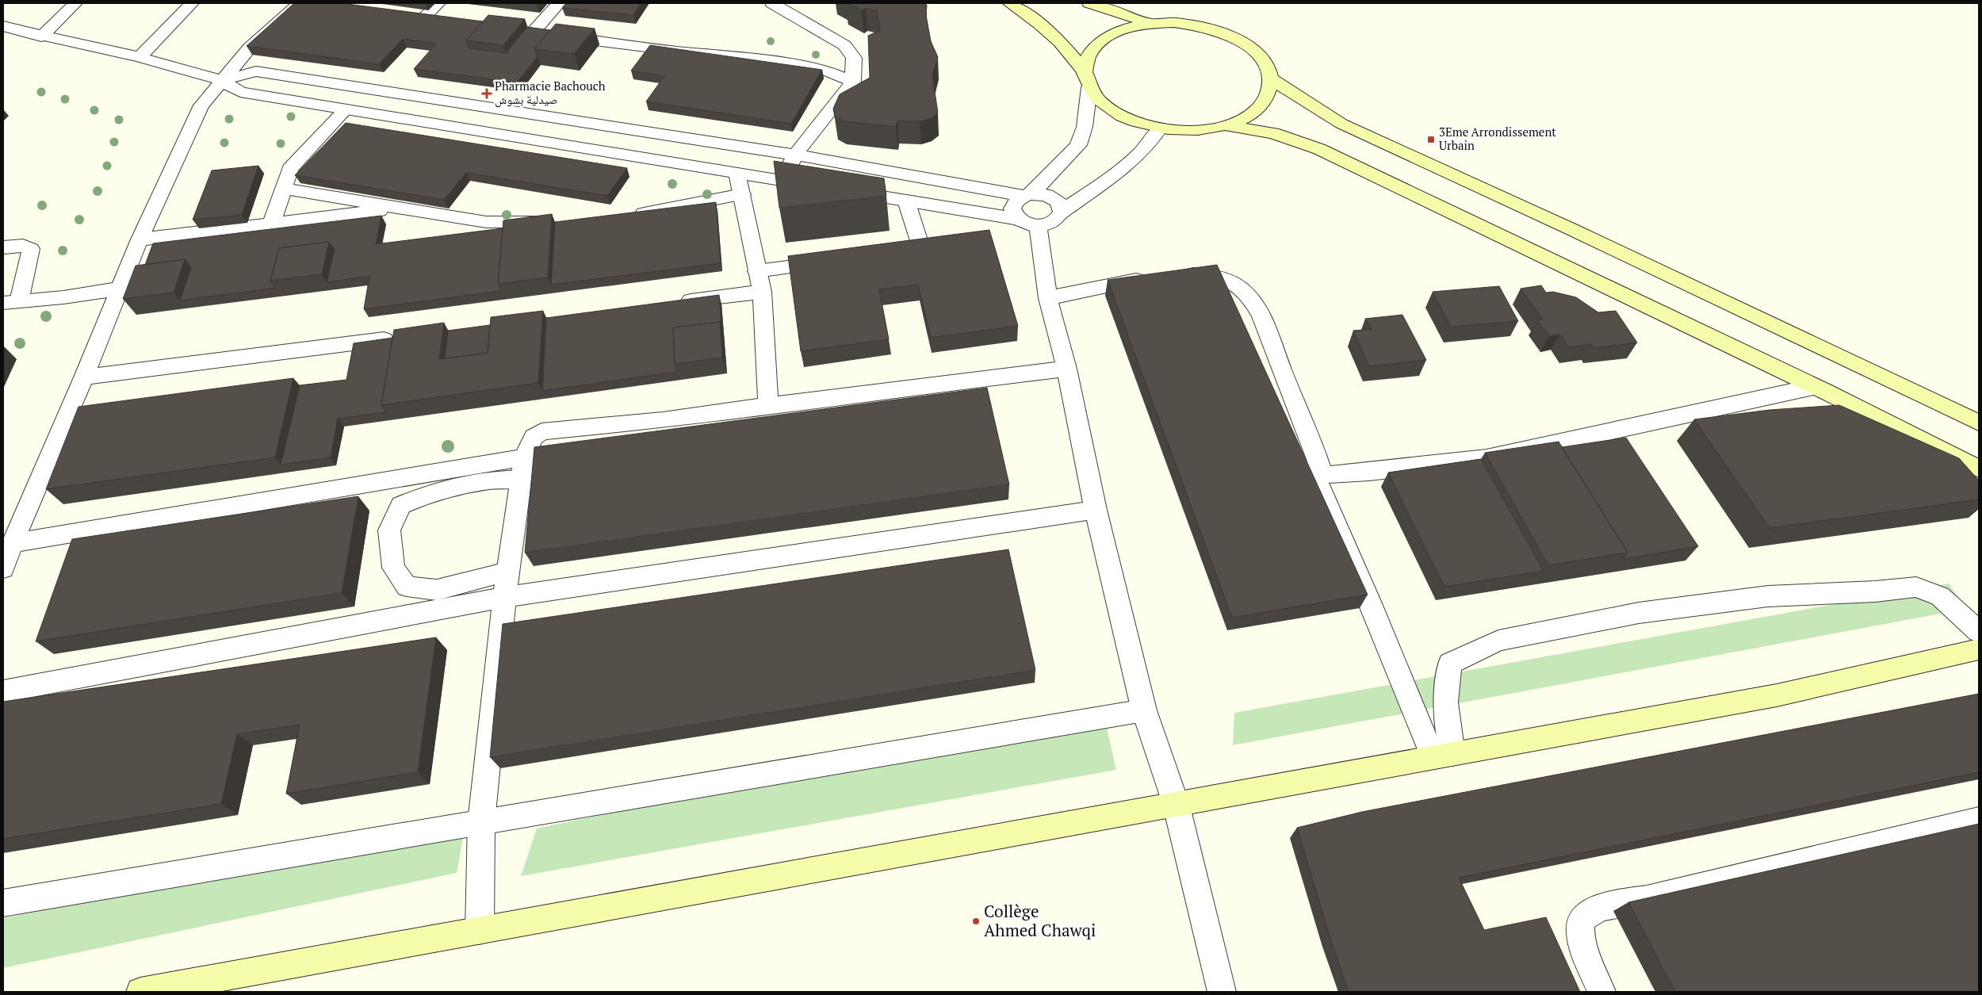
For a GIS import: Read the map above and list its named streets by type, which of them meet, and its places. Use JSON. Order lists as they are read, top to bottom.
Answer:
{
  "places": {
    "health": ["Pharmacie Bachouch صيدلية بشوش"],
    "transit": ["3Eme Arrondissement Urbain"],
    "other": ["Collège Ahmed Chawqi"]
  }
}
